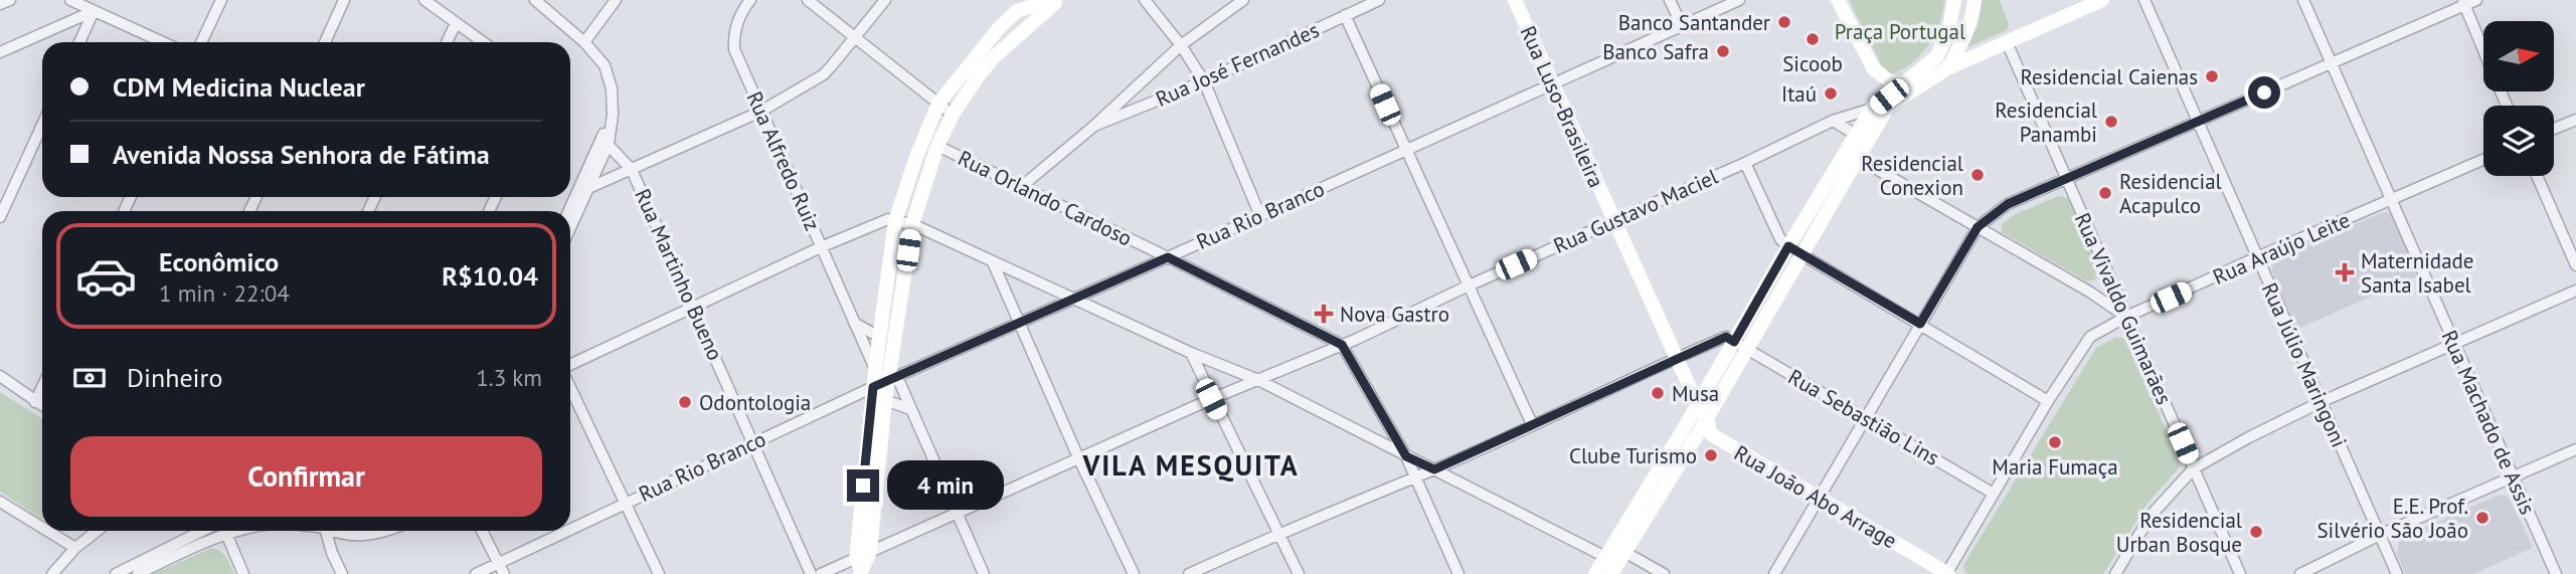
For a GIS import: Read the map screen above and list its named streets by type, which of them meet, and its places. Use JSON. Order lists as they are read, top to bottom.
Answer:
{
  "streets": {
    "street": [
      "Rua José Fernandes",
      "Rua Luso-Brasileira",
      "Rua Alfredo Ruiz",
      "Rua Orlando Cardoso",
      "Rua Gustavo Maciel",
      "Rua Rio Branco",
      "Rua Araújo Leite",
      "Rua Martinho Bueno",
      "Rua Vivaldo Guimarães",
      "Rua Júlio Maringoni",
      "Rua Sebastião Lins",
      "Rua Machado de Assis",
      "Rua João Abo Arrage"
    ]
  },
  "crossings": [
    ["Rua Luso-Brasileira", "Rua Gustavo Maciel"],
    ["Rua Luso-Brasileira", "Rua Rio Branco"],
    ["Rua Luso-Brasileira", "Rua João Abo Arrage"],
    ["Rua Orlando Cardoso", "Rua Gustavo Maciel"],
    ["Rua Orlando Cardoso", "Rua Rio Branco"],
    ["Rua Rio Branco", "Rua Martinho Bueno"],
    ["Rua Araújo Leite", "Rua Vivaldo Guimarães"],
    ["Rua Araújo Leite", "Rua Júlio Maringoni"],
    ["Rua Araújo Leite", "Rua Sebastião Lins"],
    ["Rua Araújo Leite", "Rua Machado de Assis"],
    ["Rua Araújo Leite", "Rua João Abo Arrage"]
  ],
  "districts": ["VILA MESQUITA"],
  "parks": ["Praça Portugal"],
  "places": {
    "other": [
      "Banco Santander",
      "Sicoob",
      "Banco Safra",
      "Residencial Caienas",
      "Itaú",
      "Residencial Panambi",
      "Residencial Conexion",
      "Residencial Acapulco",
      "Musa",
      "Odontologia",
      "Maria Fumaça",
      "Clube Turismo",
      "E.E. Prof. Silvério São João",
      "Residencial Urban Bosque"
    ],
    "health": ["Maternidade Santa Isabel", "Nova Gastro"]
  },
  "north": "right",
  "page": {
    "banner": ["CDM Medicina Nuclear", "Avenida Nossa Senhora de Fátima"],
    "list": [
      {
        "name": "Econômico",
        "note": "1 min · 22:04",
        "value": "R$10.04"
      }
    ],
    "pay": ["Dinheiro", "1.3 km"],
    "buttons": "Confirmar",
    "bubble": "4 min"
  }
}
